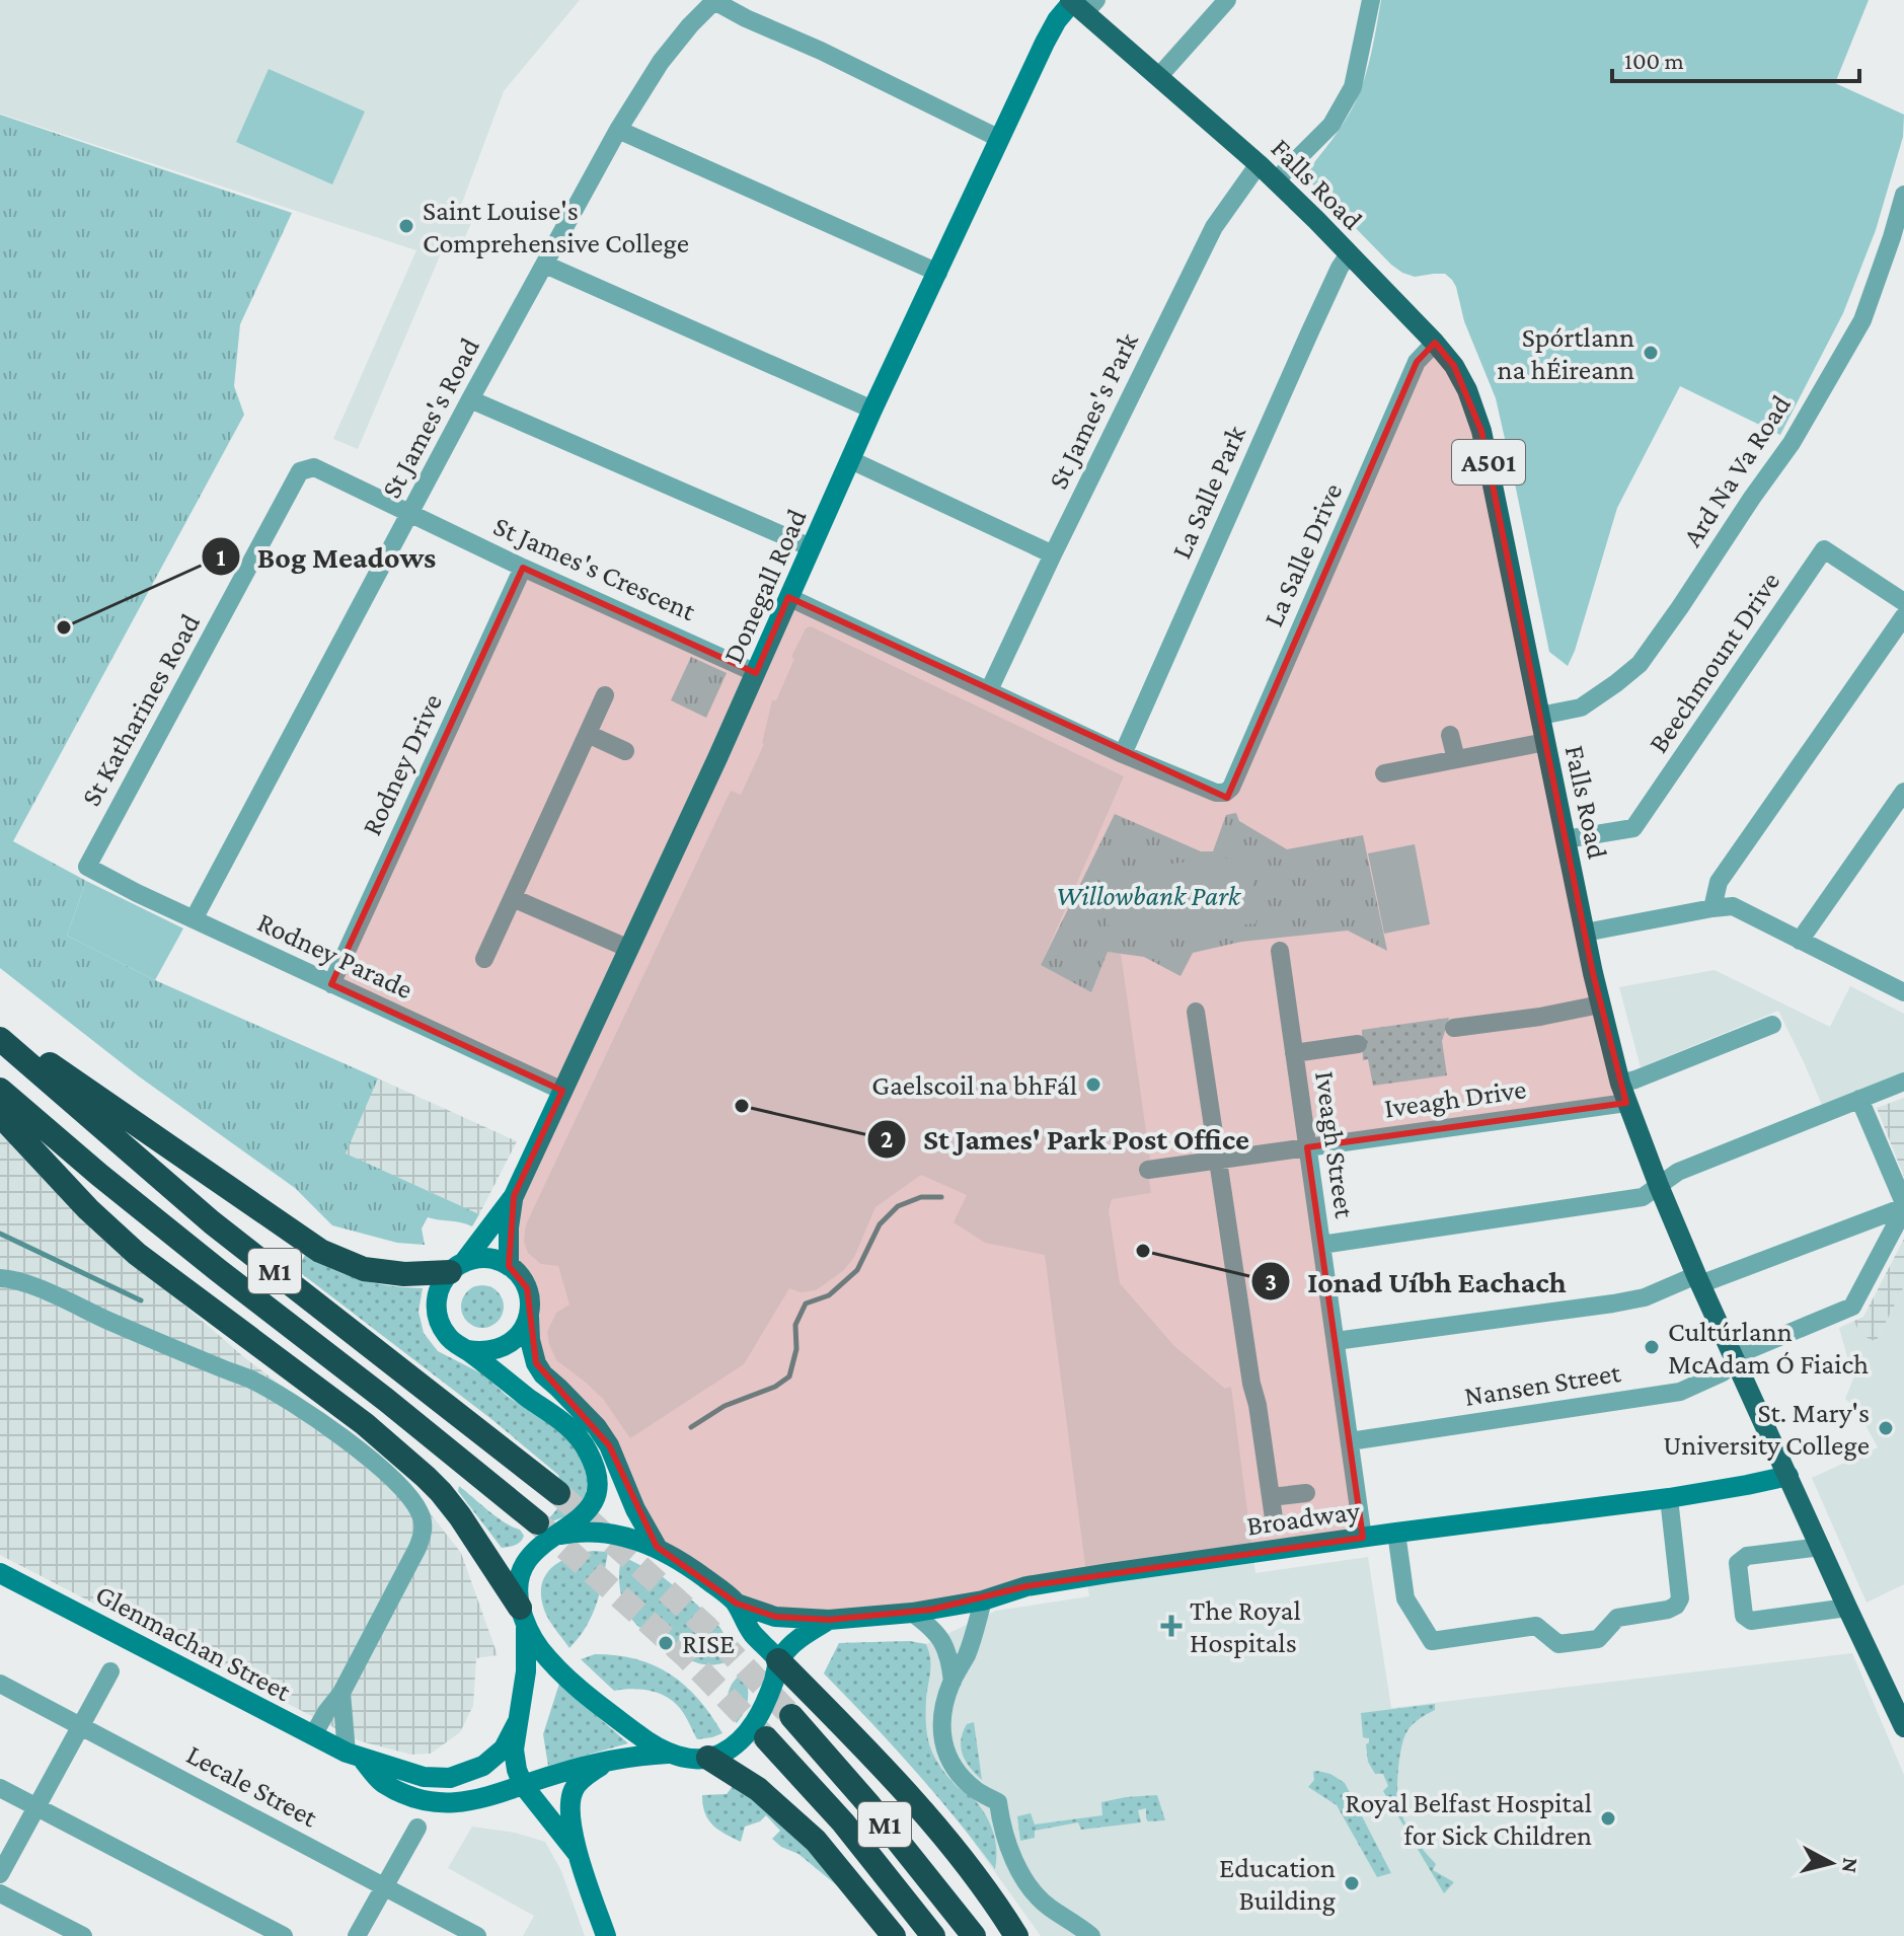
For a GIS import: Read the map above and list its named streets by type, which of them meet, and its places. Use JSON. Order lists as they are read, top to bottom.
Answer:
{
  "streets": {
    "highway": ["M1"],
    "main road": ["Falls Road", "A501"],
    "street": [
      "St James's Park",
      "St James's Road",
      "Ard Na Va Road",
      "La Salle Park",
      "La Salle Drive",
      "St James's Crescent",
      "Donegall Road",
      "Beechmount Drive",
      "St Katharines Road",
      "Rodney Drive",
      "Rodney Parade",
      "Iveagh Drive",
      "Iveagh Street",
      "Nansen Street",
      "Broadway",
      "Glenmachan Street",
      "Lecale Street"
    ]
  },
  "crossings": [
    ["Falls Road", "St James's Park"],
    ["Falls Road", "Ard Na Va Road"],
    ["Falls Road", "La Salle Park"],
    ["Falls Road", "La Salle Drive"],
    ["Falls Road", "Donegall Road"],
    ["Falls Road", "Beechmount Drive"],
    ["Falls Road", "Iveagh Drive"],
    ["Falls Road", "Nansen Street"],
    ["Falls Road", "Broadway"],
    ["St James's Road", "St James's Crescent"],
    ["St James's Road", "St Katharines Road"],
    ["St James's Road", "Rodney Parade"],
    ["La Salle Park", "La Salle Drive"],
    ["St James's Crescent", "Donegall Road"],
    ["St James's Crescent", "St Katharines Road"],
    ["St James's Crescent", "Rodney Drive"],
    ["Donegall Road", "Rodney Parade"],
    ["St Katharines Road", "Rodney Parade"],
    ["Rodney Drive", "Rodney Parade"],
    ["Iveagh Drive", "Iveagh Street"],
    ["Iveagh Street", "Nansen Street"],
    ["Iveagh Street", "Broadway"],
    ["M1", "Broadway"],
    ["M1", "Glenmachan Street"],
    ["Broadway", "Glenmachan Street"]
  ],
  "parks": ["Willowbank Park"],
  "places": {
    "other": [
      "Saint Louise's Comprehensive College",
      "Spórtlann na hÉireann",
      "Bog Meadows",
      "Gaelscoil na bhFál",
      "St James' Park Post Office",
      "Ionad Uíbh Eachach",
      "Cultúrlann McAdam Ó Fiaich",
      "St. Mary's University College",
      "RISE",
      "Royal Belfast Hospital for Sick Children",
      "Education Building"
    ],
    "health": ["The Royal Hospitals"]
  },
  "scale_bar": "100 m",
  "north": "right"
}
